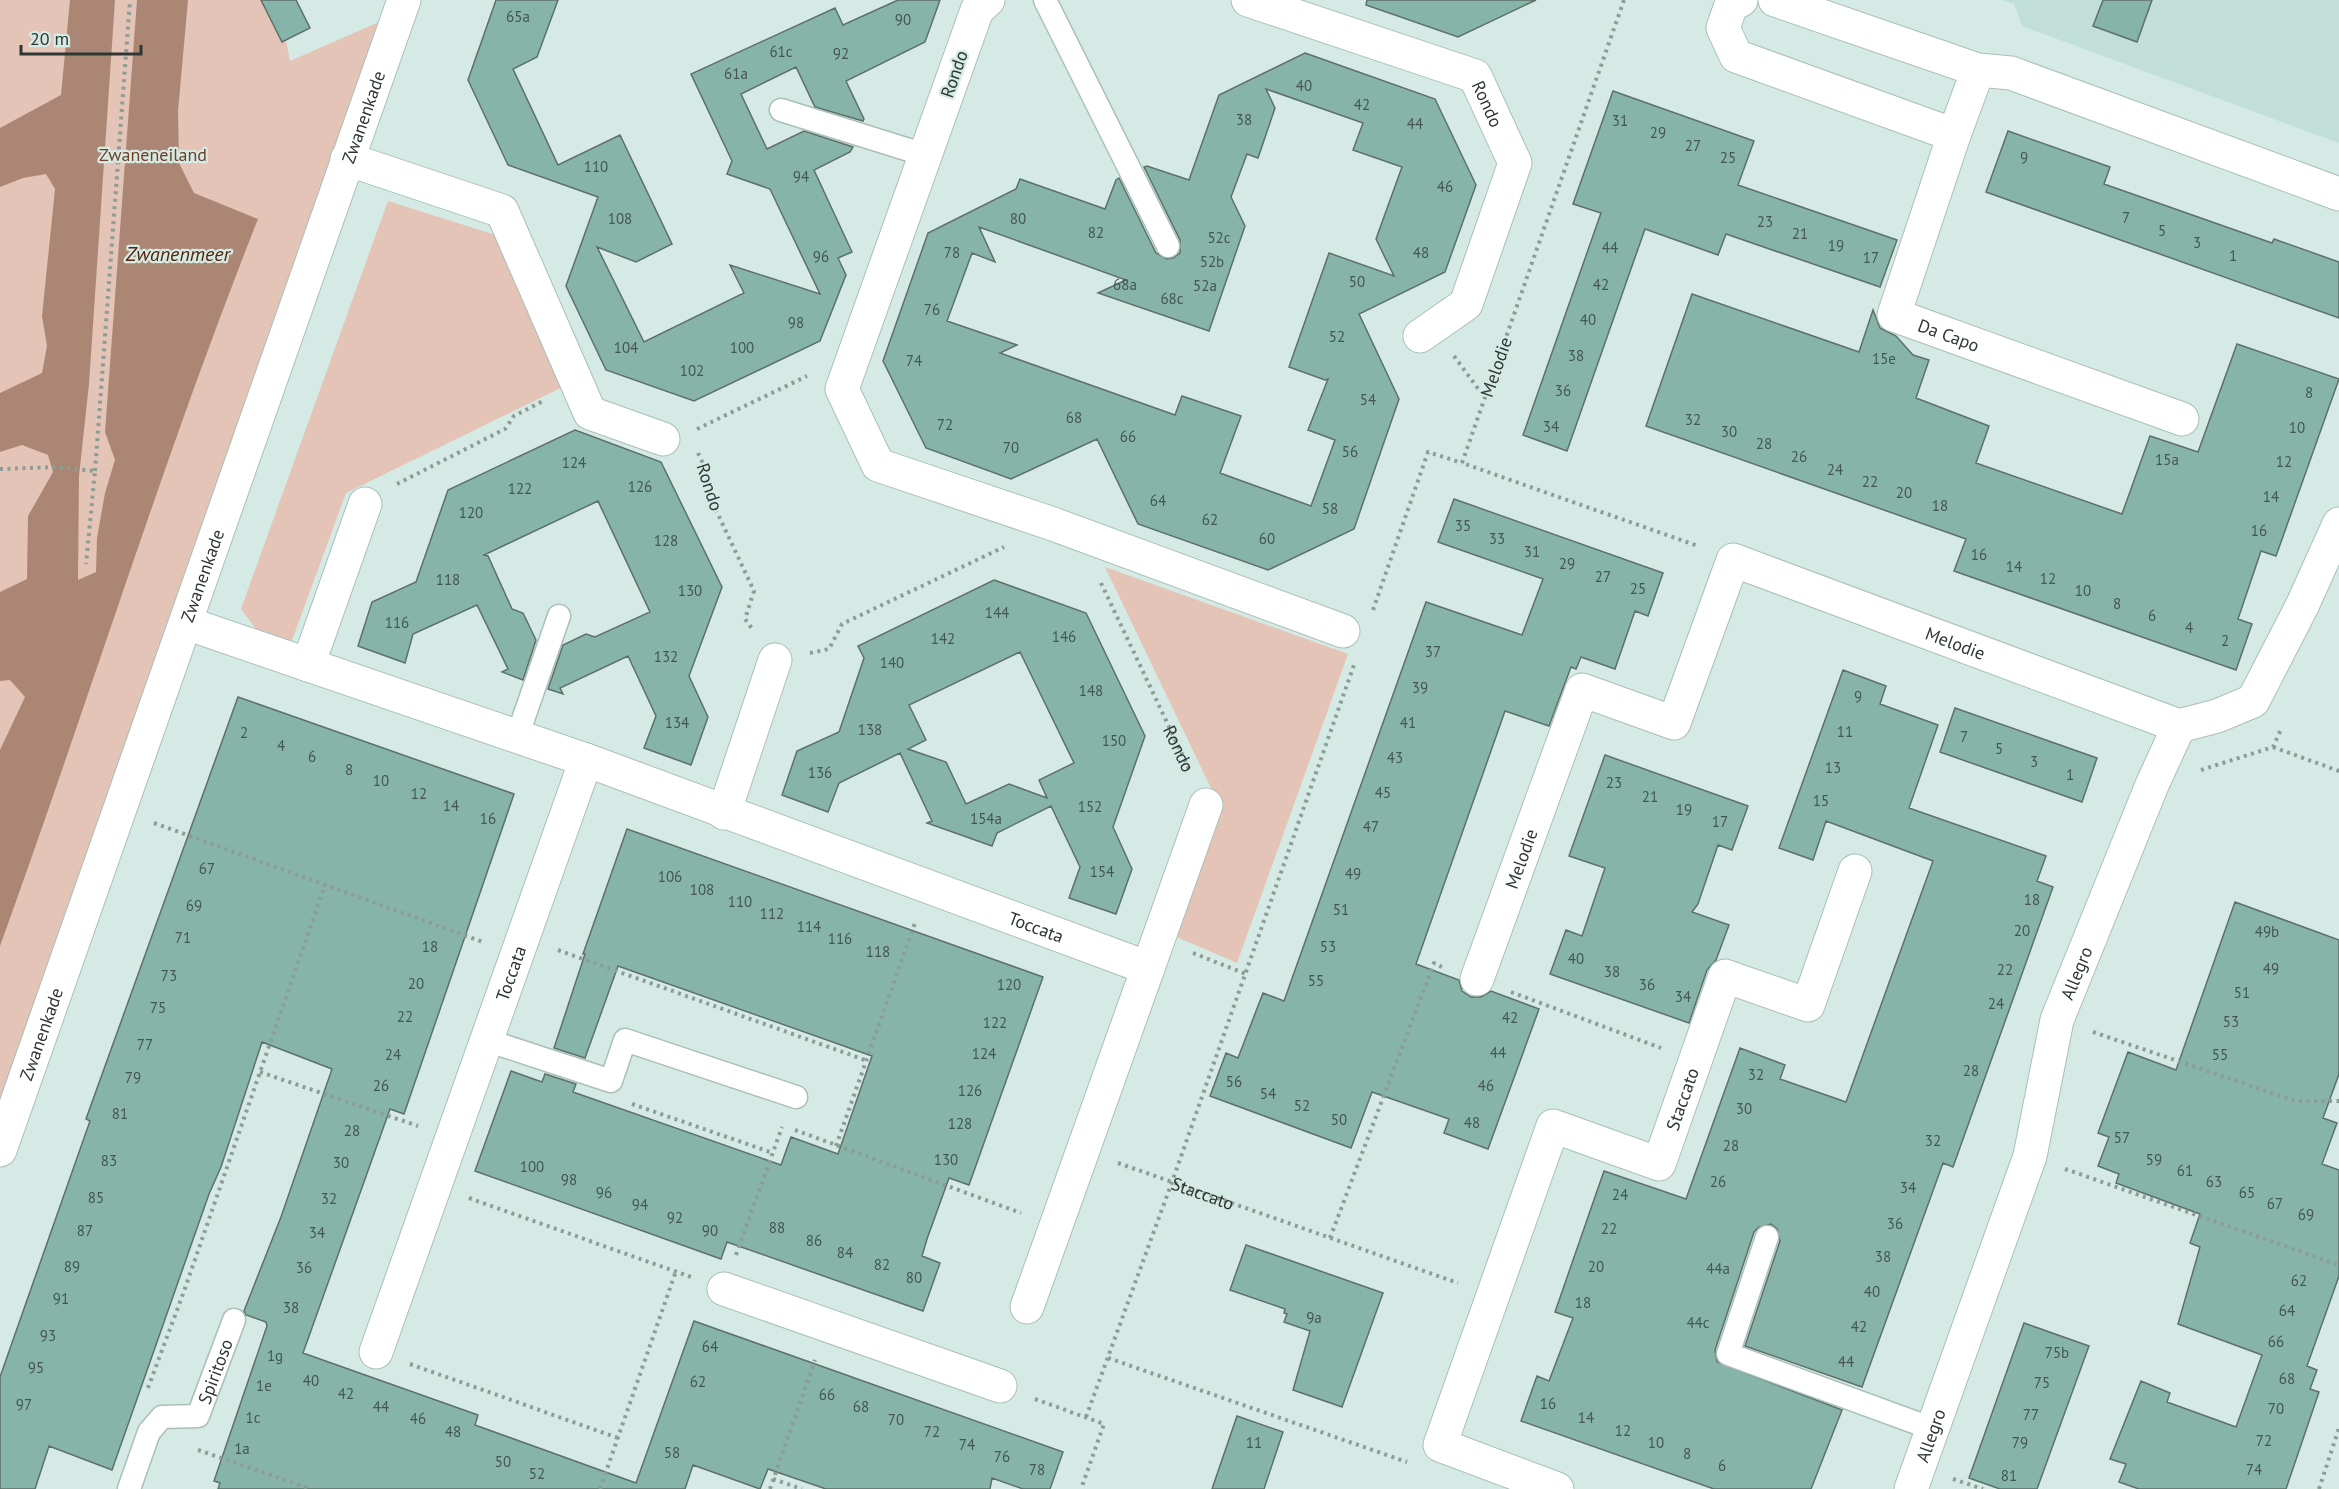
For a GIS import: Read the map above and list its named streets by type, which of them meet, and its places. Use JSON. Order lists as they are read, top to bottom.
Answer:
{
  "streets": {
    "street": [
      "Rondo",
      "Zwanenkade",
      "Da Capo",
      "Melodie",
      "Toccata",
      "Allegro",
      "Staccato"
    ],
    "lane": ["Spiritoso"]
  },
  "crossings": [
    ["Zwanenkade", "Toccata"],
    ["Melodie", "Allegro"]
  ],
  "water": ["Zwanenmeer"],
  "parks": ["Zwaneneiland"],
  "house_numbers": [
    "65a",
    "90",
    "61c",
    "92",
    "61a",
    "40",
    "42",
    "38",
    "31",
    "44",
    "29",
    "27",
    "25",
    "9",
    "110",
    "94",
    "46",
    "7",
    "108",
    "80",
    "23",
    "5",
    "82",
    "21",
    "52c",
    "3",
    "19",
    "44",
    "78",
    "48",
    "1",
    "96",
    "17",
    "52b",
    "50",
    "68a",
    "42",
    "52a",
    "68c",
    "76",
    "40",
    "98",
    "52",
    "104",
    "100",
    "38",
    "15e",
    "74",
    "102",
    "36",
    "8",
    "54",
    "68",
    "32",
    "72",
    "34",
    "10",
    "30",
    "66",
    "28",
    "70",
    "56",
    "26",
    "15a",
    "12",
    "124",
    "24",
    "22",
    "126",
    "122",
    "20",
    "14",
    "64",
    "18",
    "58",
    "120",
    "62",
    "35",
    "16",
    "60",
    "33",
    "128",
    "31",
    "16",
    "29",
    "14",
    "27",
    "12",
    "118",
    "25",
    "130",
    "10",
    "8",
    "144",
    "6",
    "116",
    "4",
    "146",
    "142",
    "2",
    "37",
    "132",
    "140",
    "39",
    "148",
    "9",
    "134",
    "41",
    "138",
    "11",
    "2",
    "7",
    "150",
    "4",
    "5",
    "6",
    "43",
    "3",
    "13",
    "8",
    "136",
    "1",
    "10",
    "23",
    "45",
    "12",
    "21",
    "15",
    "14",
    "152",
    "19",
    "16",
    "154a",
    "17",
    "47",
    "67",
    "154",
    "49",
    "106",
    "108",
    "18",
    "110",
    "69",
    "51",
    "112",
    "114",
    "20",
    "49b",
    "71",
    "116",
    "18",
    "53",
    "118",
    "40",
    "49",
    "22",
    "38",
    "73",
    "55",
    "20",
    "120",
    "36",
    "51",
    "34",
    "24",
    "75",
    "22",
    "42",
    "53",
    "122",
    "77",
    "44",
    "124",
    "24",
    "55",
    "28",
    "32",
    "79",
    "56",
    "26",
    "46",
    "126",
    "54",
    "52",
    "30",
    "81",
    "50",
    "48",
    "128",
    "28",
    "57",
    "32",
    "28",
    "130",
    "59",
    "83",
    "30",
    "100",
    "61",
    "98",
    "26",
    "63",
    "34",
    "96",
    "65",
    "24",
    "85",
    "32",
    "67",
    "94",
    "69",
    "92",
    "36",
    "88",
    "22",
    "87",
    "90",
    "34",
    "86",
    "84",
    "38",
    "82",
    "89",
    "20",
    "36",
    "44a",
    "80",
    "62",
    "40",
    "91",
    "18",
    "38",
    "64",
    "9a",
    "44c",
    "42",
    "93",
    "66",
    "64",
    "75b",
    "1g",
    "44",
    "95",
    "68",
    "40",
    "62",
    "75",
    "1e",
    "42",
    "66",
    "16",
    "97",
    "44",
    "68",
    "70",
    "77",
    "1c",
    "14",
    "46",
    "70",
    "12",
    "48",
    "72",
    "72",
    "11",
    "10",
    "79",
    "74",
    "1a",
    "58",
    "8",
    "76",
    "50",
    "6",
    "78",
    "74",
    "52",
    "81"
  ],
  "scale_bar": "20 m"
}
